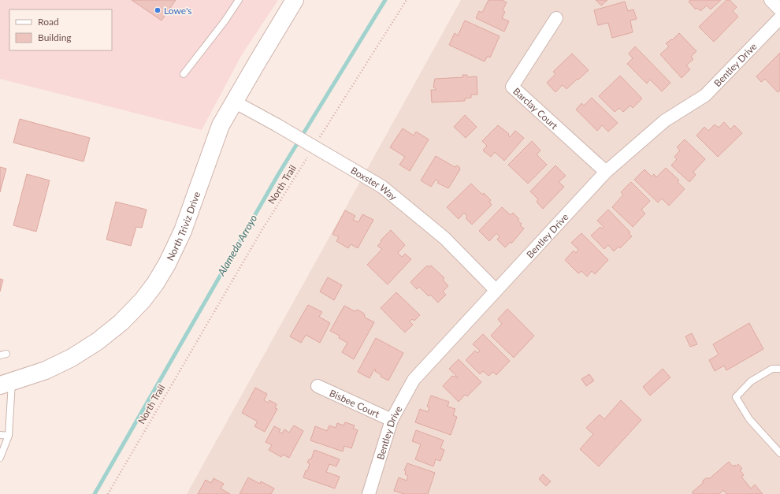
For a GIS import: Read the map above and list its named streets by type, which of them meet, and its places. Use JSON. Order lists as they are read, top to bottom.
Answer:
{
  "streets": {
    "street": [
      "Bentley Drive",
      "Barclay Court",
      "Boxster Way",
      "North Triviz Drive",
      "Bisbee Court"
    ],
    "path": ["North Trail"]
  },
  "crossings": [
    ["Bentley Drive", "Barclay Court"],
    ["Bentley Drive", "Boxster Way"],
    ["Bentley Drive", "Bisbee Court"],
    ["Boxster Way", "North Triviz Drive"]
  ],
  "water": ["Alameda Arroyo"],
  "places": ["Lowe's"],
  "legend": ["Road", "Building"]
}
